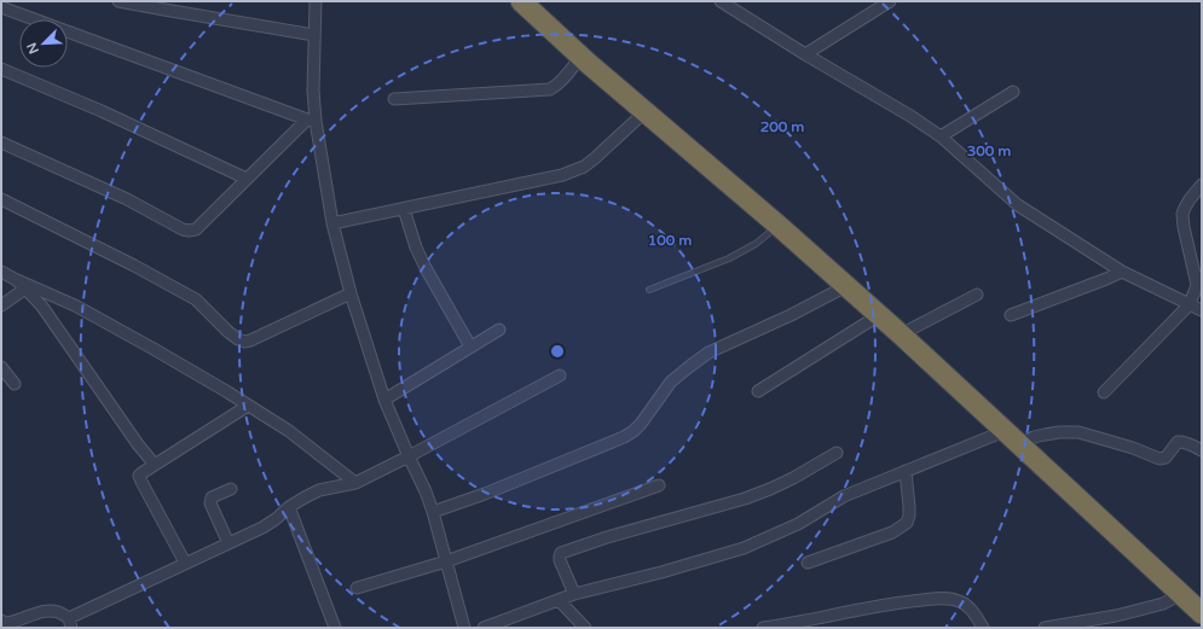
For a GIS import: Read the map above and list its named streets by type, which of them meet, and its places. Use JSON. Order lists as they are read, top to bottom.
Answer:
{
  "north": "bottom left",
  "rings": ["200 m", "300 m", "100 m"]
}
